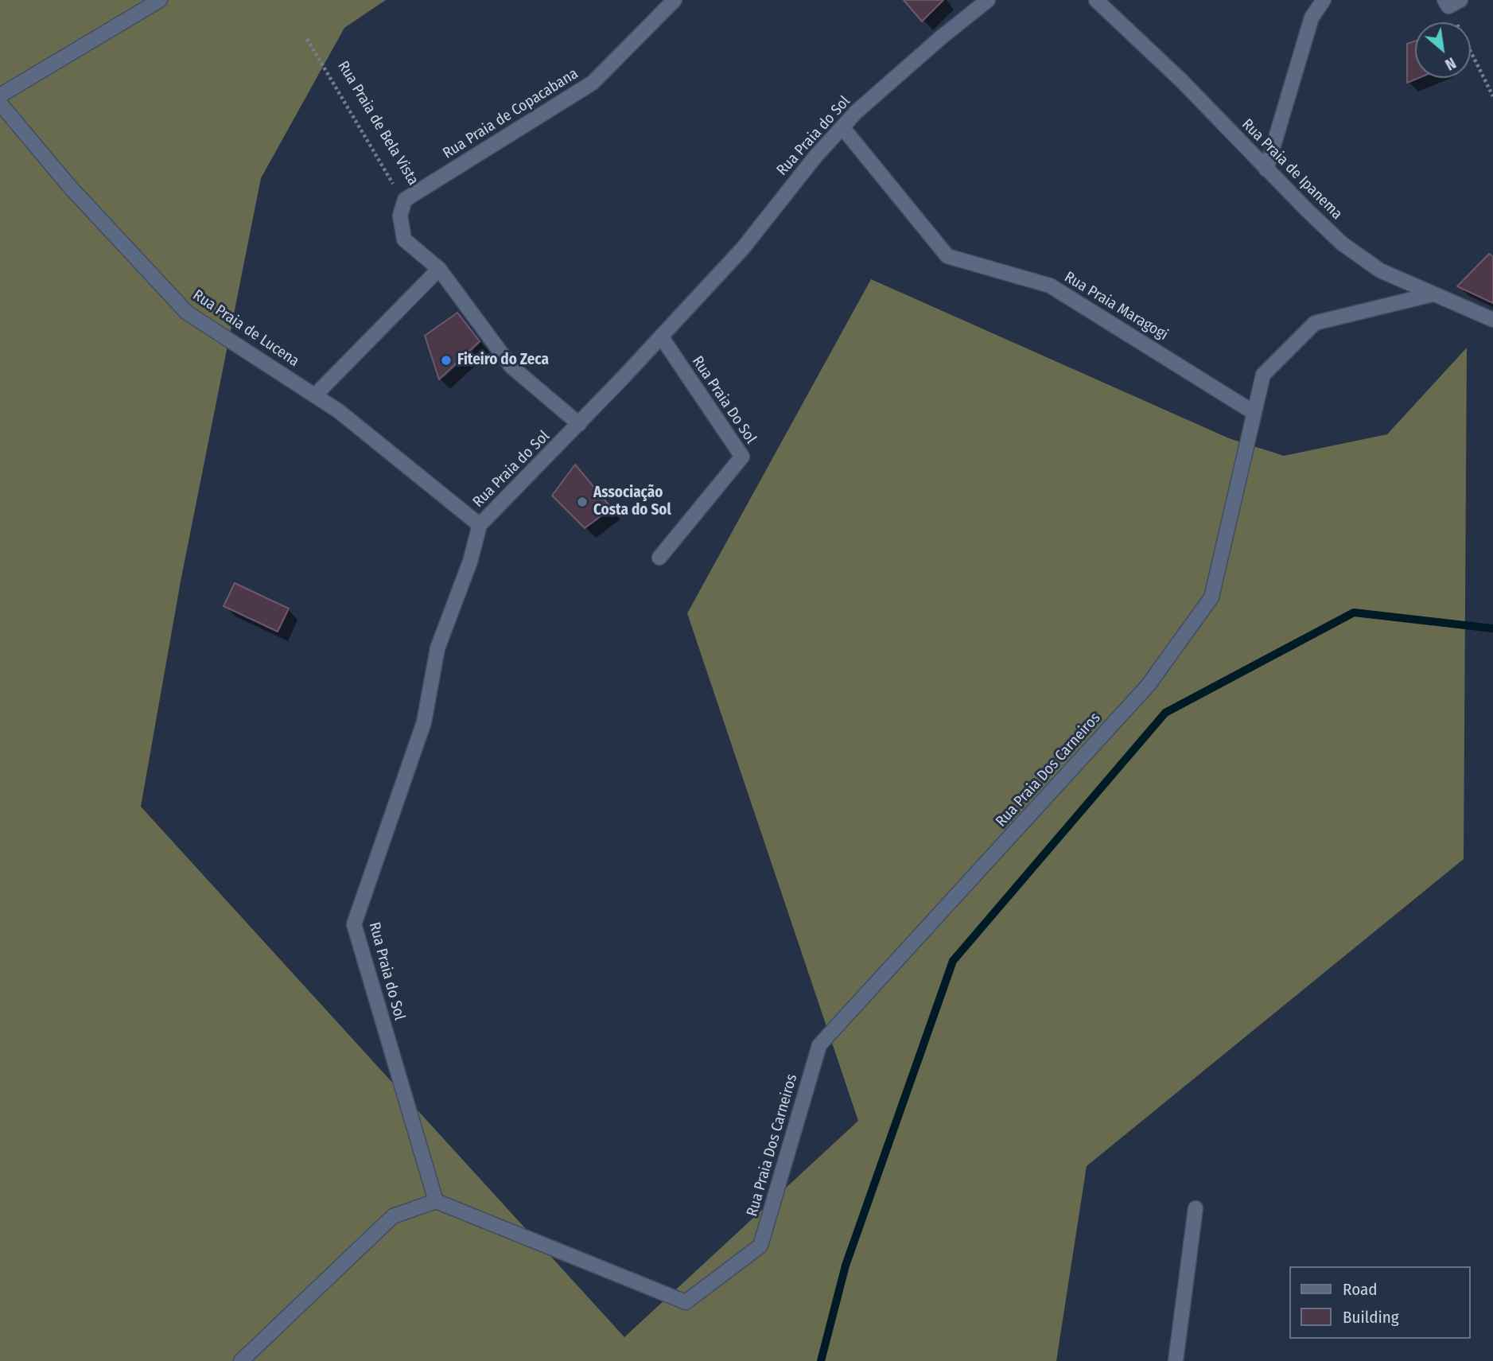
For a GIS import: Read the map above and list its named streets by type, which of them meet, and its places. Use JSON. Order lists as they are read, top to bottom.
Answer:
{
  "streets": {
    "street": [
      "Rua Praia de Copacabana",
      "Rua Praia de Bela Vista",
      "Rua Praia do Sol",
      "Rua Praia de Ipanema",
      "Rua Praia Maragogi",
      "Rua Praia de Lucena",
      "Rua Praia Do Sol",
      "Rua Praia Dos Carneiros"
    ]
  },
  "crossings": [
    ["Rua Praia de Copacabana", "Rua Praia de Bela Vista"],
    ["Rua Praia de Bela Vista", "Rua Praia do Sol"],
    ["Rua Praia do Sol", "Rua Praia Maragogi"],
    ["Rua Praia do Sol", "Rua Praia de Lucena"],
    ["Rua Praia do Sol", "Rua Praia Do Sol"],
    ["Rua Praia do Sol", "Rua Praia Dos Carneiros"],
    ["Rua Praia de Ipanema", "Rua Praia Dos Carneiros"],
    ["Rua Praia Maragogi", "Rua Praia Dos Carneiros"]
  ],
  "places": ["Fiteiro do Zeca", "Associação Costa do Sol"],
  "legend": ["Road", "Building"],
  "north": "bottom right"
}
